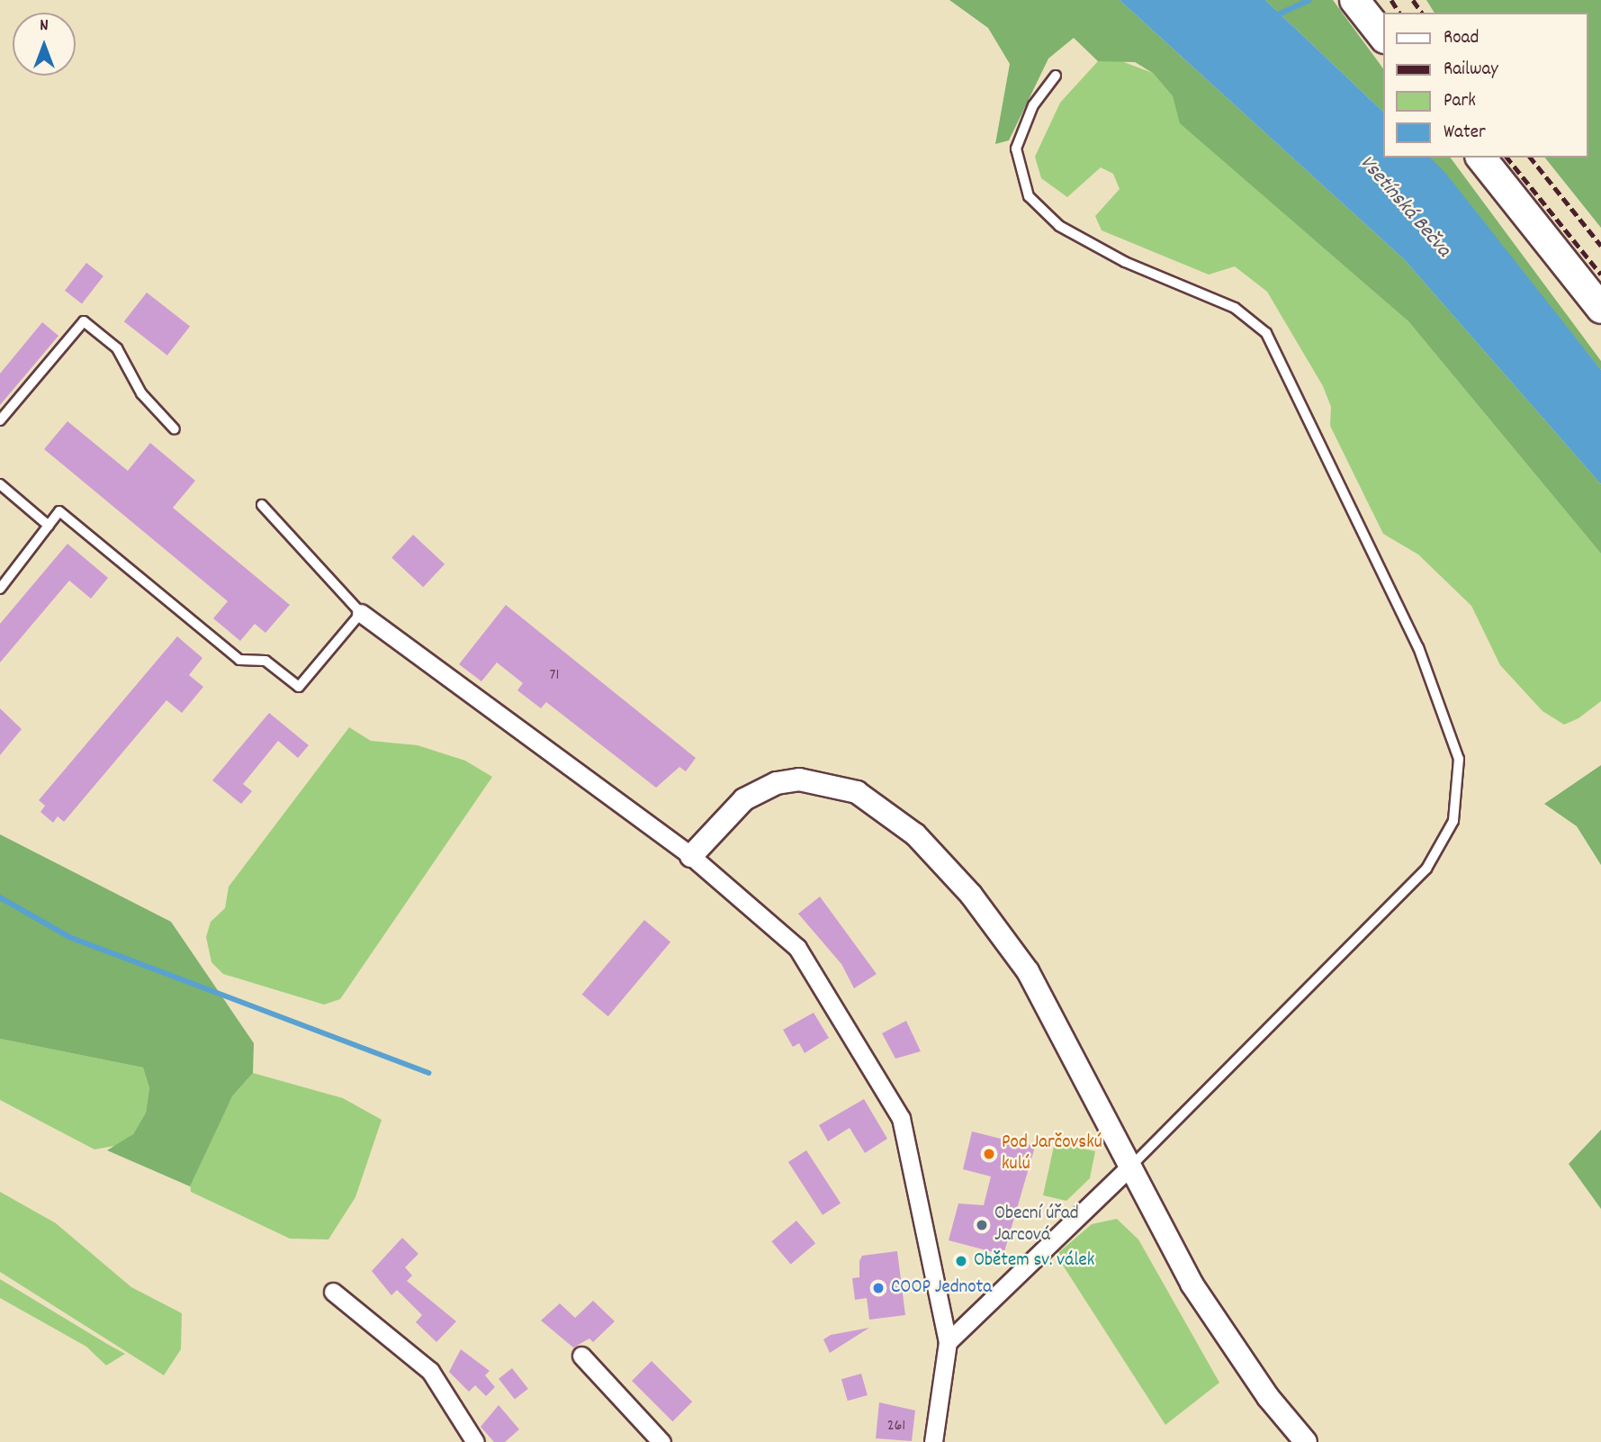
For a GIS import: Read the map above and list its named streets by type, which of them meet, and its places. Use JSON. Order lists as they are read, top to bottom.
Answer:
{
  "water": ["Vsetínská Bečva"],
  "places": [
    "Pod Jarčovskú kulú",
    "Obecní úřad Jarcová",
    "Obětem sv. válek",
    "COOP Jednota"
  ],
  "house_numbers": ["71", "261"],
  "legend": [
    "Road",
    "Railway",
    "Park",
    "Water"
  ],
  "north": "top"
}
